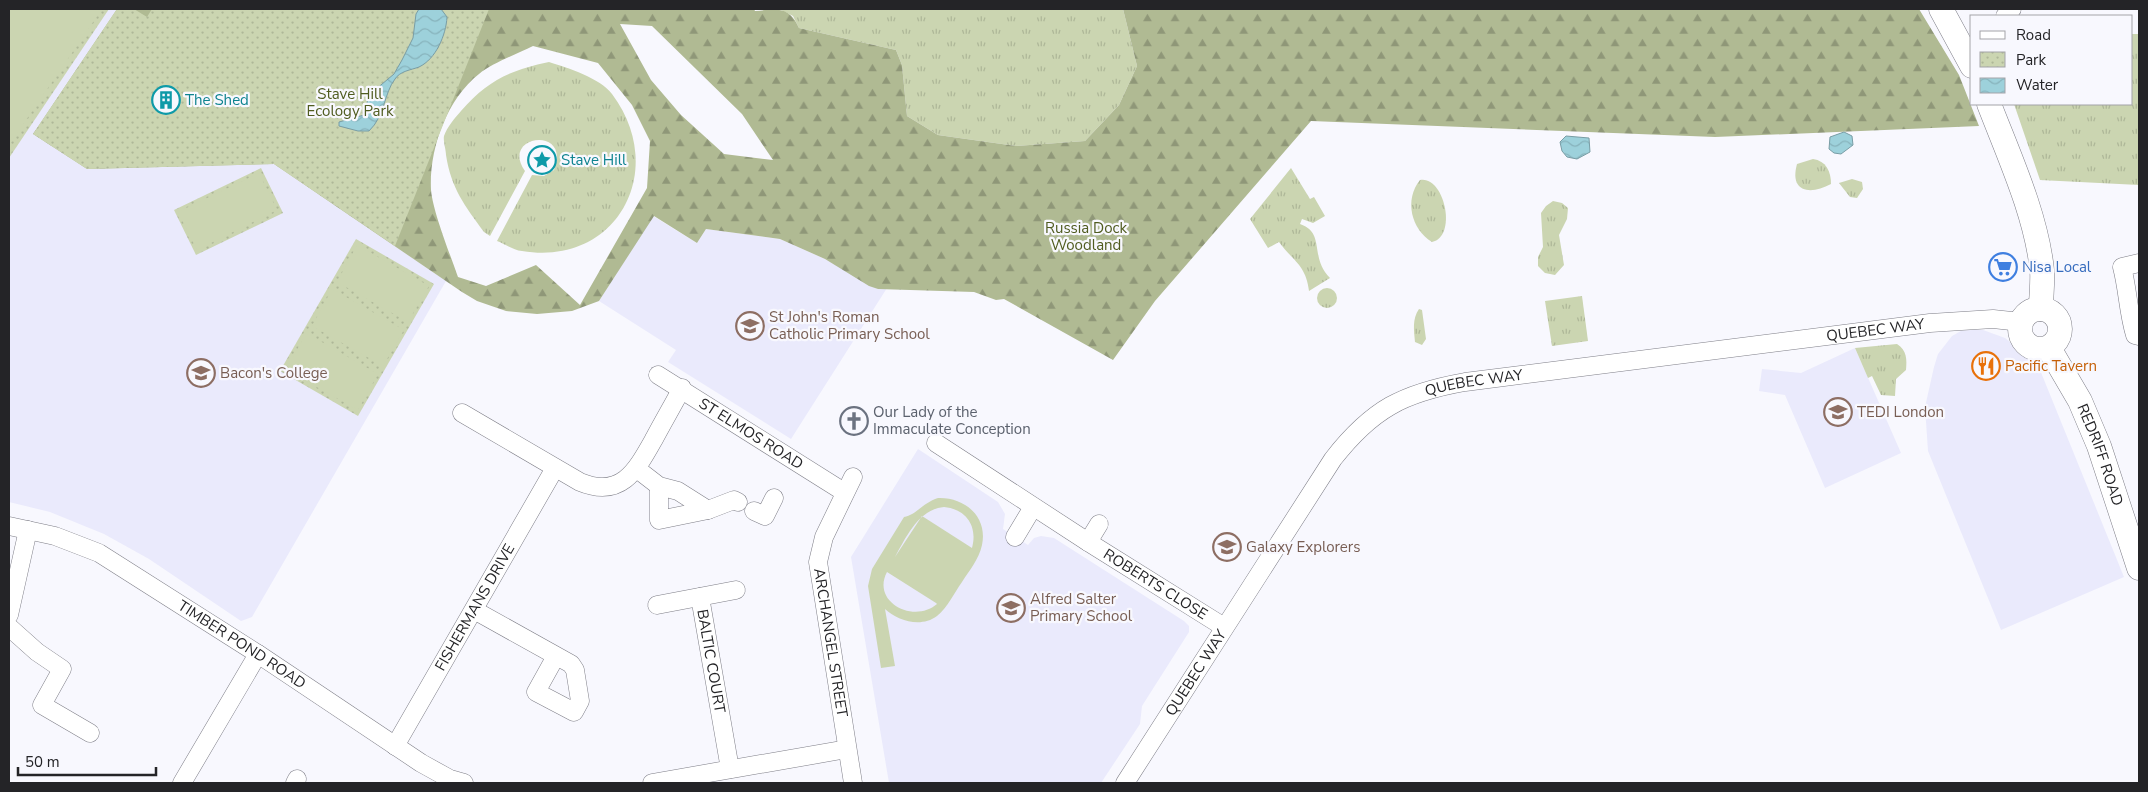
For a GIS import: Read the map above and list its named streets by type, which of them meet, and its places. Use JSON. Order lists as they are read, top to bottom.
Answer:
{
  "streets": {
    "main road": ["REDRIFF ROAD"],
    "street": [
      "QUEBEC WAY",
      "ST ELMOS ROAD",
      "ROBERTS CLOSE",
      "FISHERMANS DRIVE",
      "ARCHANGEL STREET",
      "TIMBER POND ROAD",
      "BALTIC COURT"
    ]
  },
  "crossings": [
    ["QUEBEC WAY", "REDRIFF ROAD"],
    ["QUEBEC WAY", "ROBERTS CLOSE"],
    ["ST ELMOS ROAD", "ARCHANGEL STREET"],
    ["FISHERMANS DRIVE", "TIMBER POND ROAD"]
  ],
  "parks": ["Stave Hill Ecology Park", "Russia Dock Woodland"],
  "places": {
    "building": ["The Shed"],
    "place": ["Stave Hill"],
    "supermarket": ["Nisa Local"],
    "school or university": [
      "St John's Roman Catholic Primary School",
      "Bacon's College",
      "TEDI London",
      "Galaxy Explorers",
      "Alfred Salter Primary School"
    ],
    "restaurant": ["Pacific Tavern"],
    "church": ["Our Lady of the Immaculate Conception"]
  },
  "legend": ["Road", "Park", "Water"],
  "scale_bar": "50 m"
}
